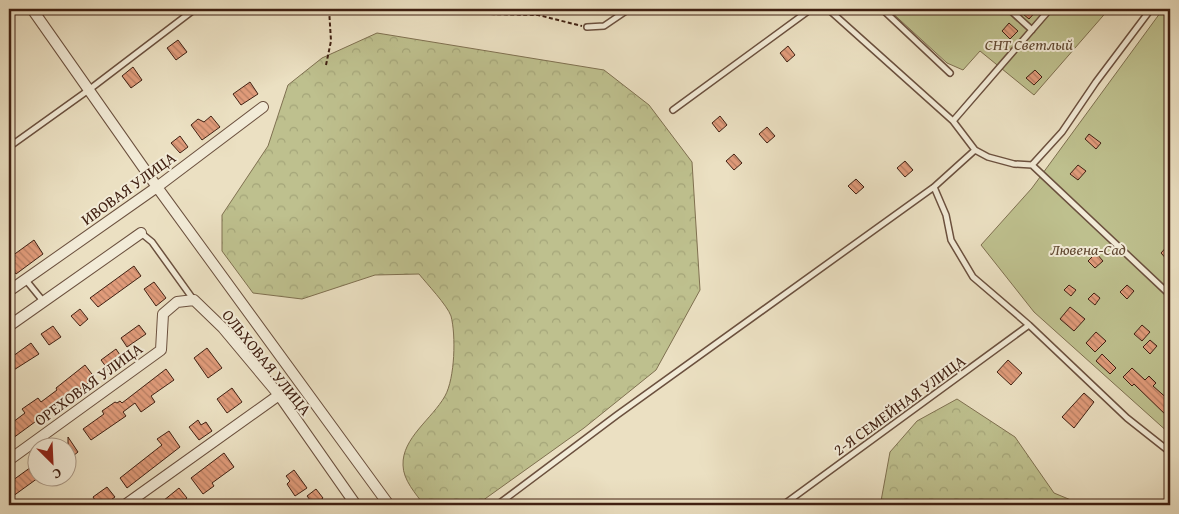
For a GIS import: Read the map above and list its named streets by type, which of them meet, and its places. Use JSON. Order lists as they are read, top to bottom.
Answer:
{
  "streets": {
    "street": ["ИВОВАЯ УЛИЦА", "ОЛЬХОВАЯ УЛИЦА", "ОРЕХОВАЯ УЛИЦА"],
    "lane": ["2-Я СЕМЕЙНАЯ УЛИЦА"]
  },
  "crossings": [
    ["ОЛЬХОВАЯ УЛИЦА", "ОРЕХОВАЯ УЛИЦА"]
  ],
  "parks": ["СНТ Светлый", "Лювена-Сад"],
  "north": "bottom right"
}
